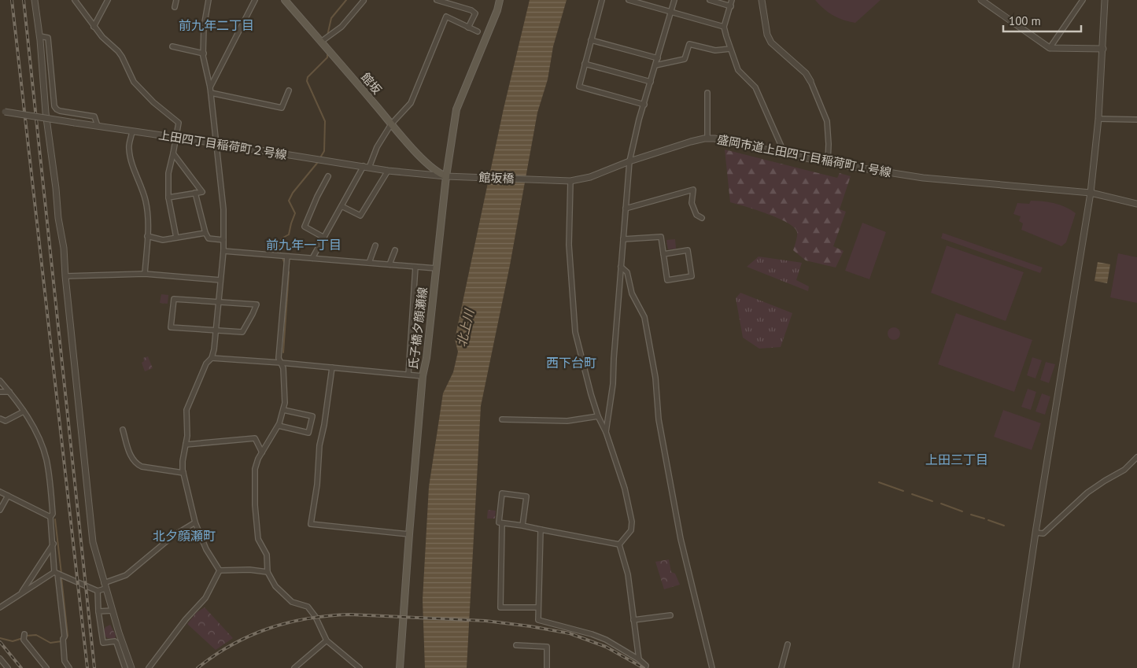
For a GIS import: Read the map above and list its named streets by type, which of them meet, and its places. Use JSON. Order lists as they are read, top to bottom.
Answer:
{
  "streets": {
    "main road": ["館坂", "氏子橋夕顔瀬線"],
    "street": ["上田四丁目稲荷町２号線", "盛岡市道上田四丁目稲荷町１号線", "館坂橋"]
  },
  "crossings": [
    ["館坂", "上田四丁目稲荷町２号線"],
    ["館坂", "館坂橋"],
    ["館坂", "氏子橋夕顔瀬線"],
    ["上田四丁目稲荷町２号線", "館坂橋"],
    ["上田四丁目稲荷町２号線", "氏子橋夕顔瀬線"],
    ["盛岡市道上田四丁目稲荷町１号線", "館坂橋"],
    ["館坂橋", "氏子橋夕顔瀬線"]
  ],
  "districts": [
    "前九年二丁目",
    "前九年一丁目",
    "西下台町",
    "上田三丁目",
    "北夕顔瀬町"
  ],
  "water": ["北上川"],
  "scale_bar": "100 m"
}
